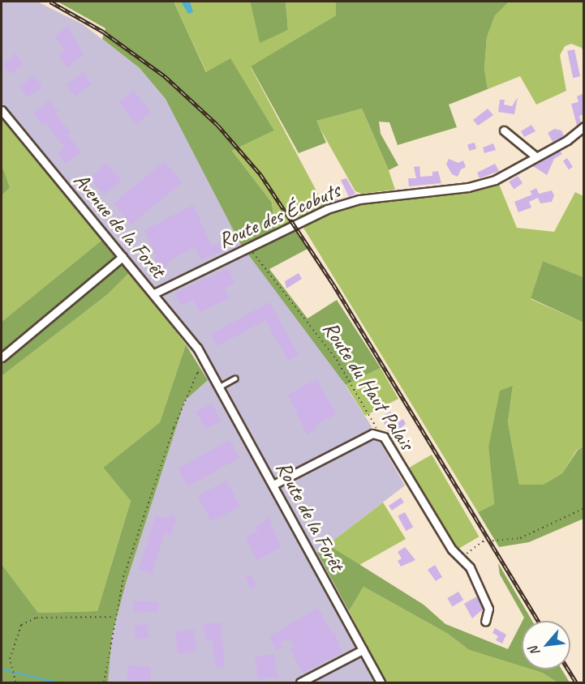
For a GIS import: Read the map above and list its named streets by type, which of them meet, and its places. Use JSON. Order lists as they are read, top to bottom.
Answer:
{
  "streets": {
    "street": [
      "Route des Écobuts",
      "Avenue de la Forêt",
      "Route du Haut Palais",
      "Route de la Forêt"
    ]
  },
  "crossings": [
    ["Route des Écobuts", "Avenue de la Forêt"],
    ["Route des Écobuts", "Route du Haut Palais"],
    ["Avenue de la Forêt", "Route de la Forêt"]
  ],
  "north": "bottom left"
}
